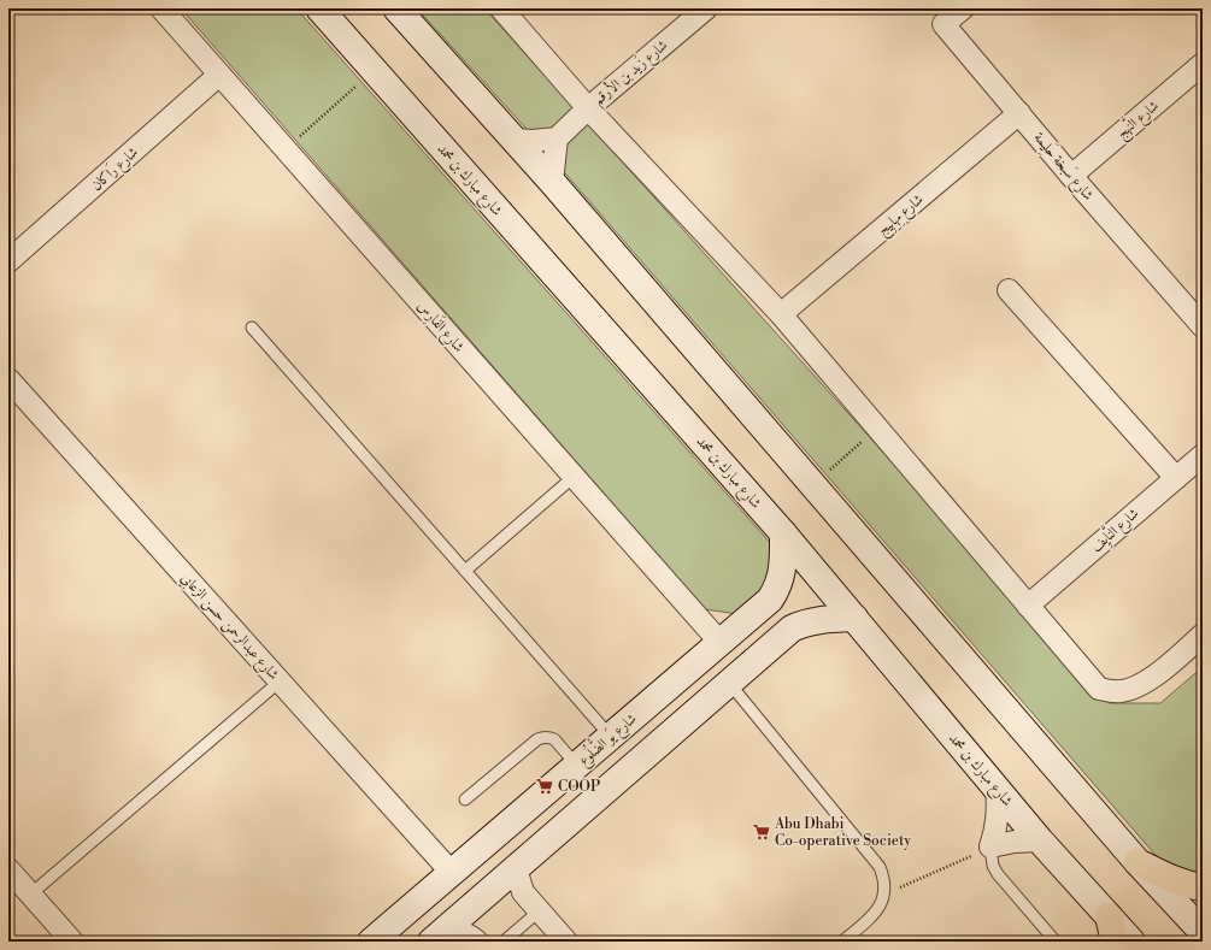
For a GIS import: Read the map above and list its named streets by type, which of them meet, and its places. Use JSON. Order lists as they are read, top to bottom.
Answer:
{
  "streets": {
    "main road": ["شارع مبارك بن محمد", "شارع يَو الضُّلُوع"],
    "street": [
      "شارع زَيد بن الأرقم",
      "شارع النَّهج",
      "شارع سَبخة حَلِيمة",
      "شارع رَاكان",
      "شارع مِهابِيج",
      "شارع الفَارِس",
      "شارع النَّايِف",
      "شارع عبدالرحمن حسن الزعابي"
    ]
  },
  "crossings": [
    ["شارع النَّهج", "شارع سَبخة حَلِيمة"],
    ["شارع سَبخة حَلِيمة", "شارع مِهابِيج"],
    ["شارع رَاكان", "شارع الفَارِس"],
    ["شارع مبارك بن محمد", "شارع يَو الضُّلُوع"],
    ["شارع الفَارِس", "شارع يَو الضُّلُوع"],
    ["شارع عبدالرحمن حسن الزعابي", "شارع يَو الضُّلُوع"]
  ],
  "places": {
    "supermarket": ["COOP", "Abu Dhabi Co-operative Society"]
  }
}
